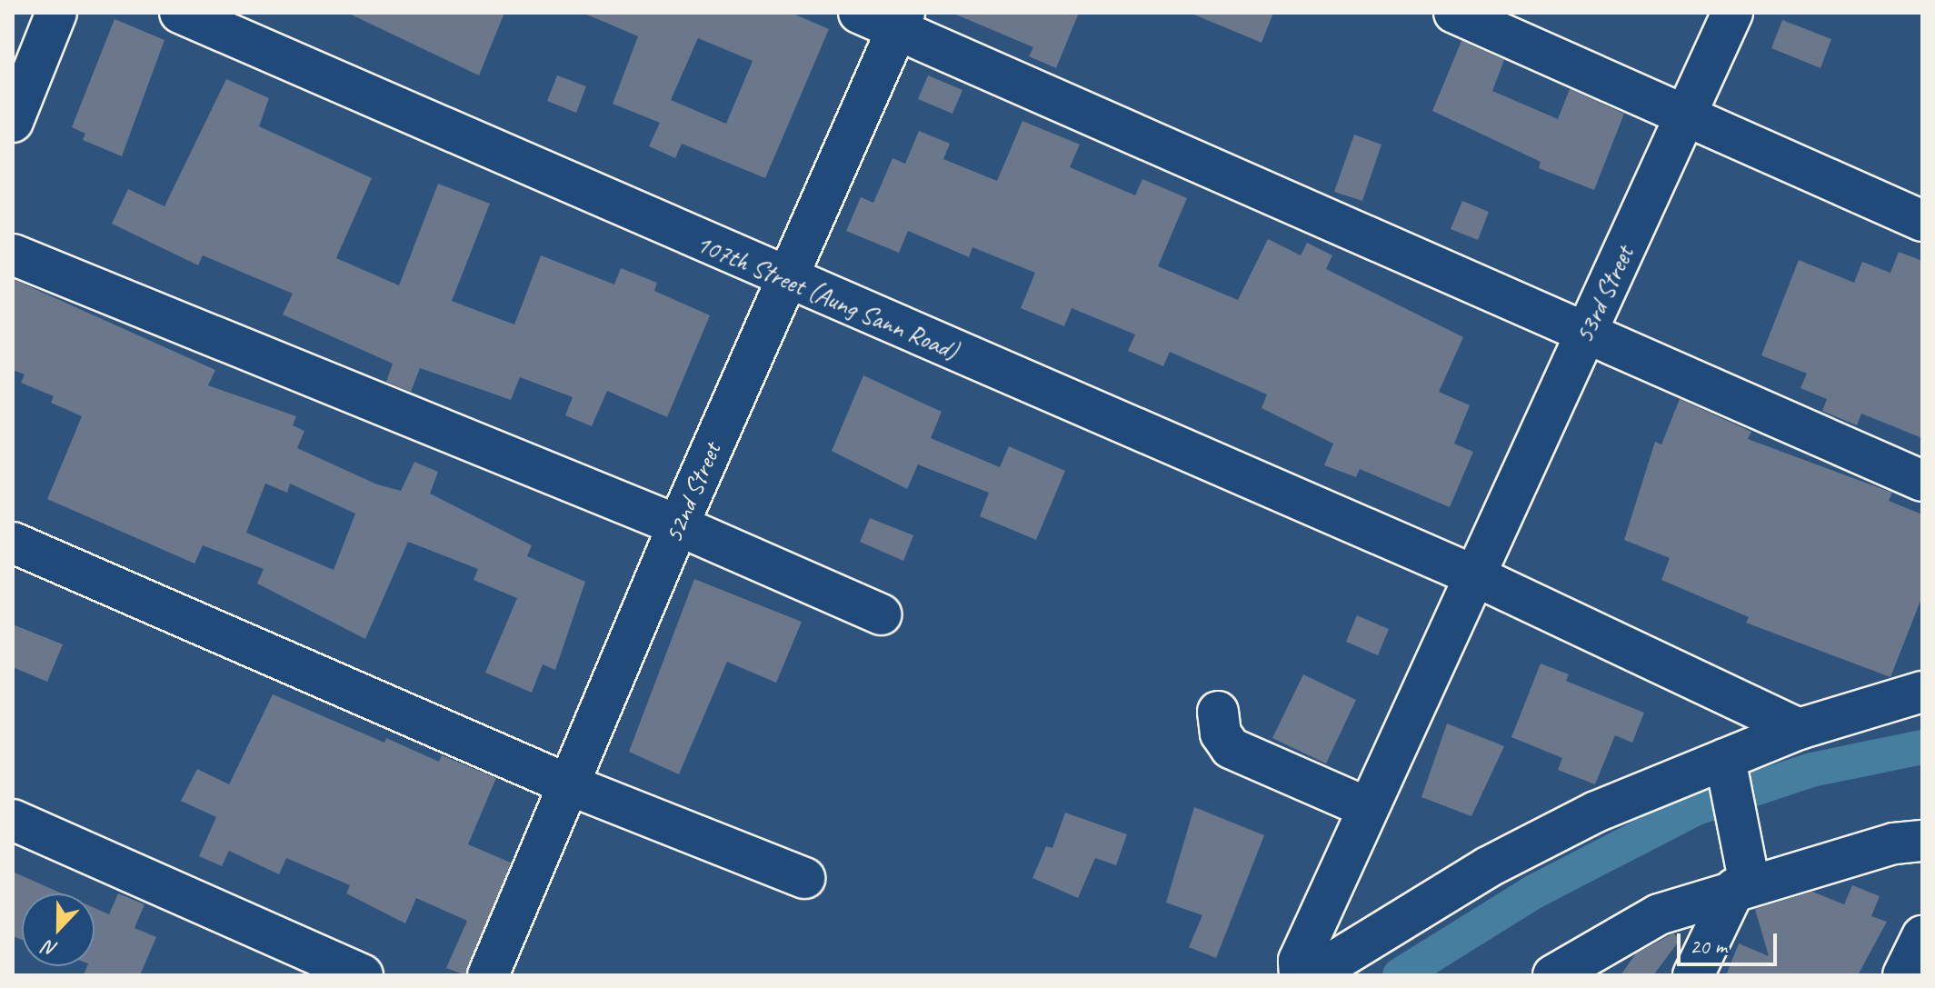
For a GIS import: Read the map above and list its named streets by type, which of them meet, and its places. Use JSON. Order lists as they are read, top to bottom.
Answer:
{
  "streets": {
    "street": ["53rd Street", "107th Street (Aung Sann Road)", "52nd Street"]
  },
  "crossings": [
    ["53rd Street", "107th Street (Aung Sann Road)"],
    ["107th Street (Aung Sann Road)", "52nd Street"]
  ],
  "scale_bar": "20 m",
  "north": "bottom"
}
